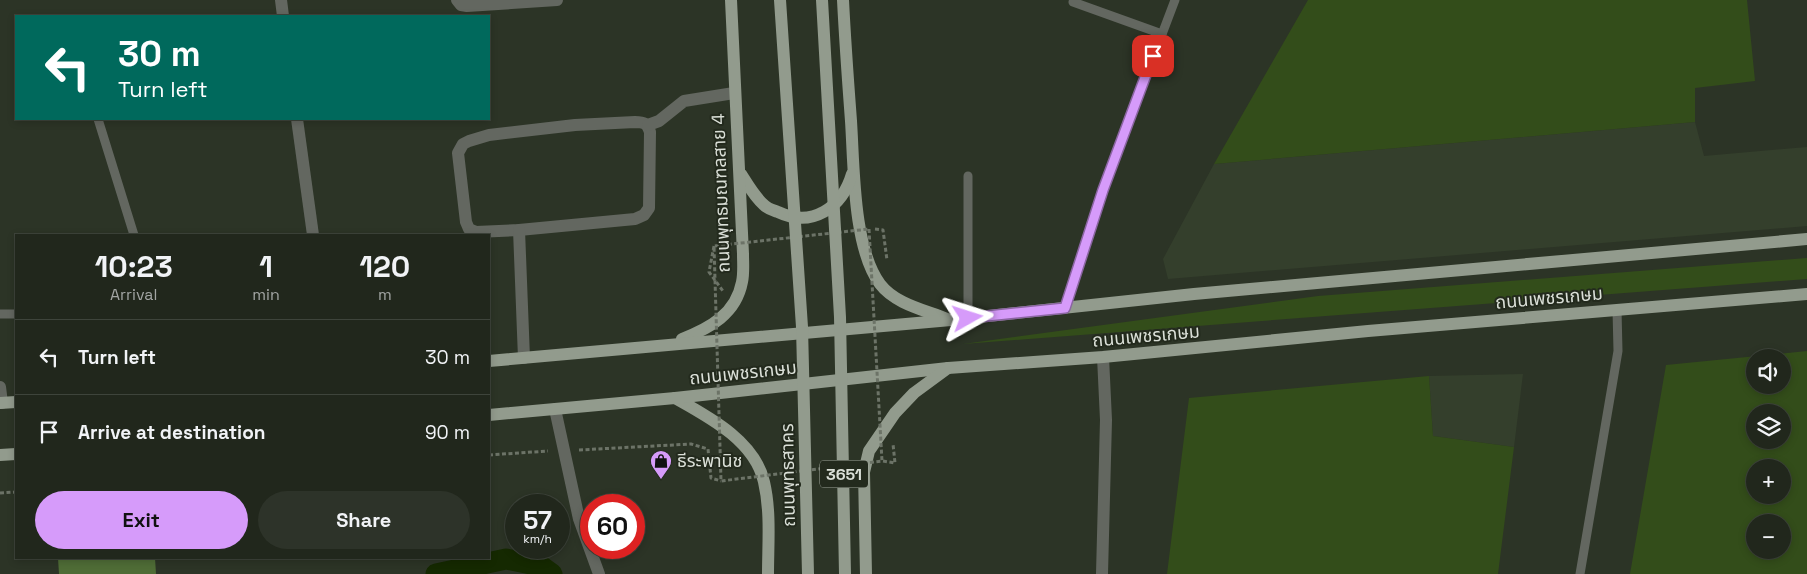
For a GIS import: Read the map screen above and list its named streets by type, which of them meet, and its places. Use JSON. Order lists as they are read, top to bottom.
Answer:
{
  "streets": {
    "main road": [
      "ถนนพุทธมณฑลสาย 4",
      "ถนนเพชรเกษม",
      "3651",
      "ถนนพุทธสาคร"
    ]
  },
  "crossings": [
    ["ถนนพุทธมณฑลสาย 4", "ถนนเพชรเกษม"]
  ],
  "places": {
    "shop": ["ธีระพานิช"]
  },
  "page": {
    "turn": ["30 m", "Turn left"],
    "eta": [
      "10:23",
      "Arrival",
      "1",
      "min",
      "120",
      "m"
    ],
    "list": [
      {
        "name": "Turn left",
        "value": "30 m"
      },
      {
        "name": "Arrive at destination",
        "value": "90 m"
      }
    ],
    "map_buttons": ["+", "−"],
    "buttons": ["Exit", "Share"],
    "speed": "57 km/h",
    "limit": "60"
  }
}
